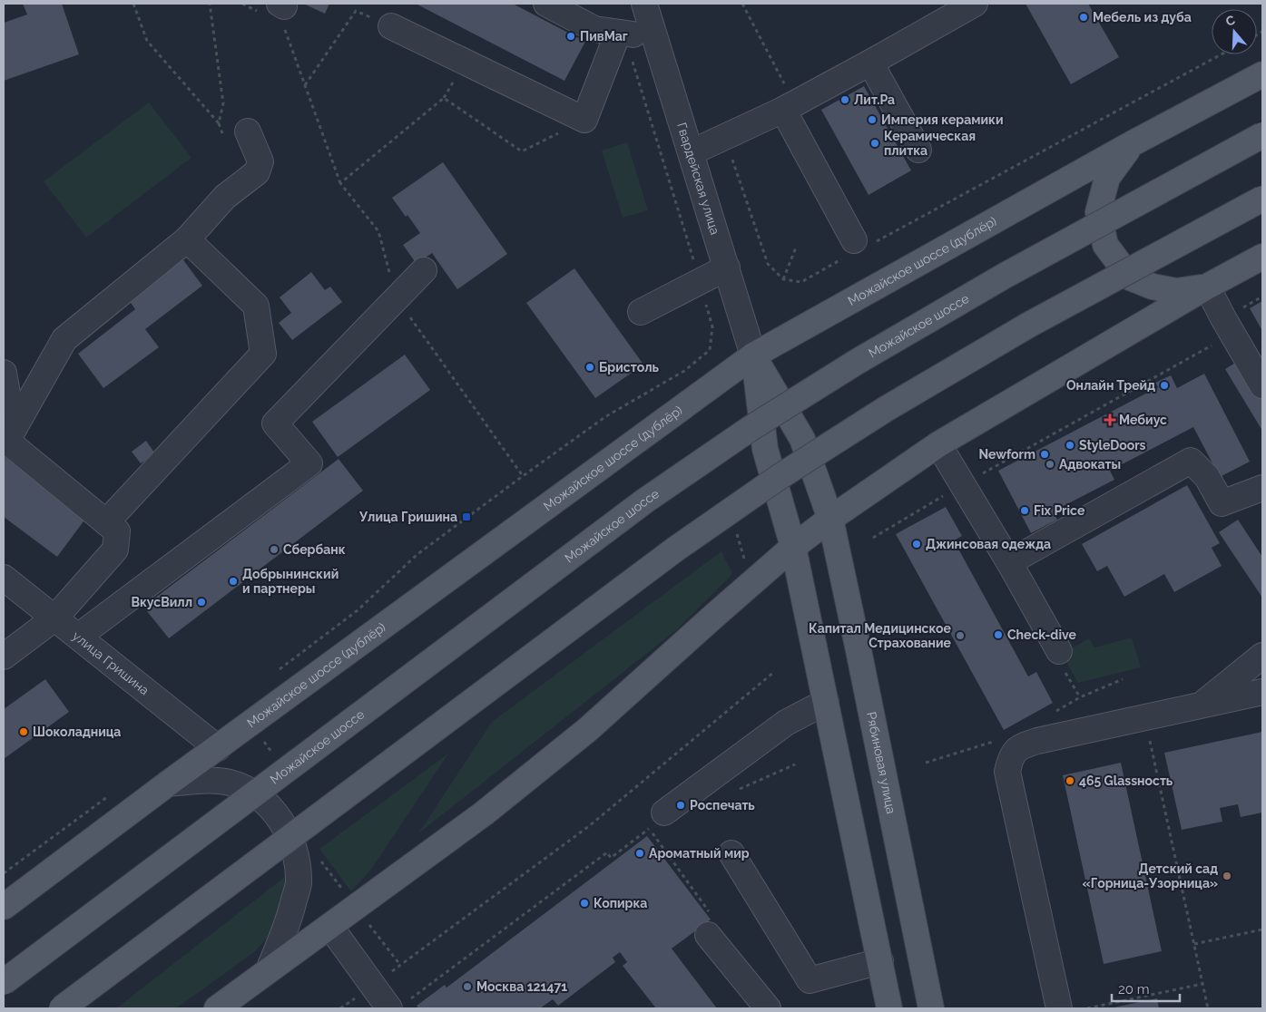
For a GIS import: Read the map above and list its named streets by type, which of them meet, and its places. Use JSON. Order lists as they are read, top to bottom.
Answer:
{
  "streets": {
    "main road": ["Можайское шоссе (дублёр)", "Можайское шоссе", "Рябиновая улица"],
    "street": ["Гвардейская улица", "улица Гришина"]
  },
  "crossings": [
    ["Гвардейская улица", "Можайское шоссе (дублёр)"],
    ["Гвардейская улица", "Рябиновая улица"],
    ["Можайское шоссе (дублёр)", "улица Гришина"],
    ["Можайское шоссе (дублёр)", "Рябиновая улица"]
  ],
  "places": {
    "other": [
      "Мебель из дуба",
      "ПивМаг",
      "Лит.Ра",
      "Империя керамики",
      "Керамическая плитка",
      "Бристоль",
      "Онлайн Трейд",
      "StyleDoors",
      "Newform",
      "Адвокаты",
      "Fix Price",
      "Джинсовая одежда",
      "Сбербанк",
      "Добрынинский и партнеры",
      "ВкусВилл",
      "Check-dive",
      "Капитал Медицинское Страхование",
      "Шоколадница",
      "465 Glassность",
      "Роспечать",
      "Ароматный мир",
      "Детский сад «Горница-Узорница»",
      "Копирка",
      "Москва 121471"
    ],
    "health": ["Мебиус"],
    "transit": ["Улица Гришина"]
  },
  "scale_bar": "20 m",
  "north": "top"
}
